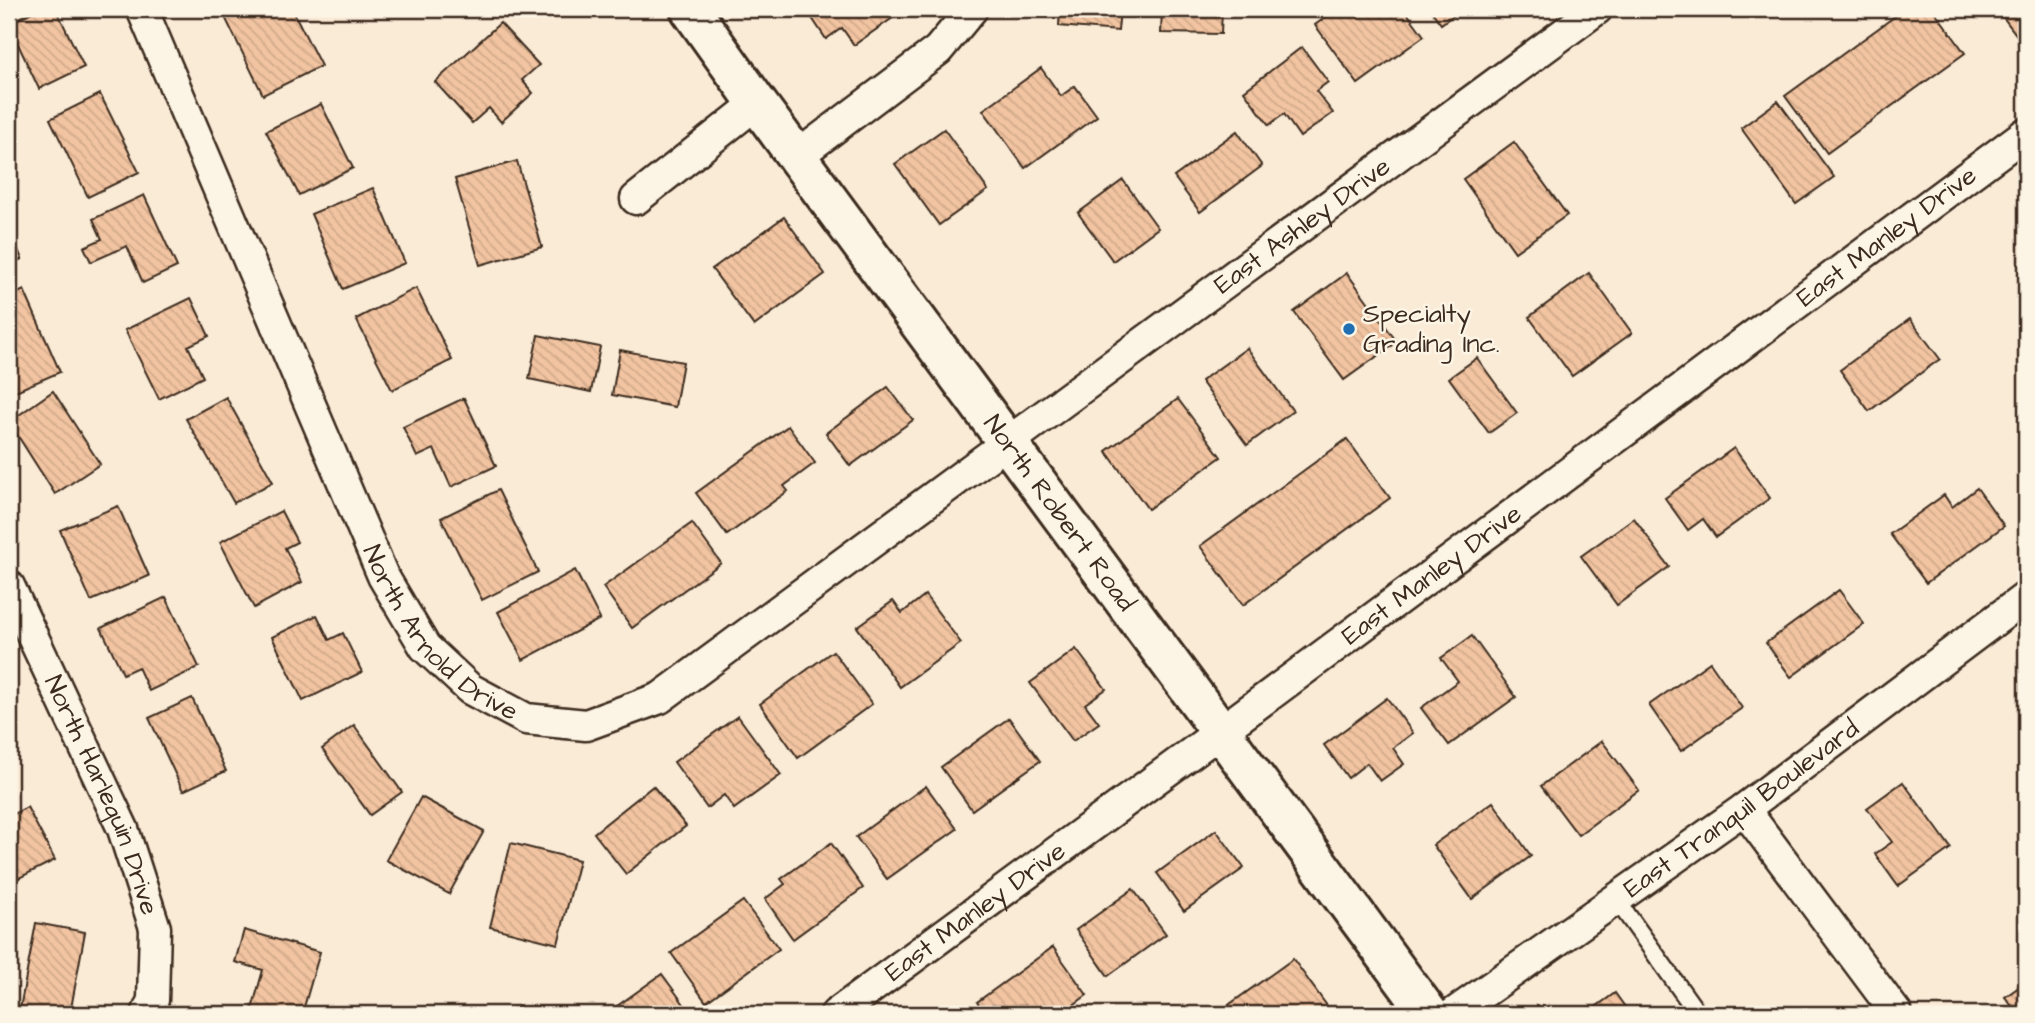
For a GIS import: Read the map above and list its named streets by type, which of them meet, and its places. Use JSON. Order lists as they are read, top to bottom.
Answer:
{
  "streets": {
    "main road": ["North Robert Road"],
    "street": [
      "East Ashley Drive",
      "East Manley Drive",
      "North Arnold Drive",
      "North Harlequin Drive",
      "East Tranquil Boulevard"
    ]
  },
  "crossings": [
    ["East Ashley Drive", "North Robert Road"],
    ["East Ashley Drive", "North Arnold Drive"],
    ["East Manley Drive", "North Robert Road"],
    ["North Robert Road", "North Arnold Drive"]
  ],
  "places": ["Specialty Grading Inc."]
}
